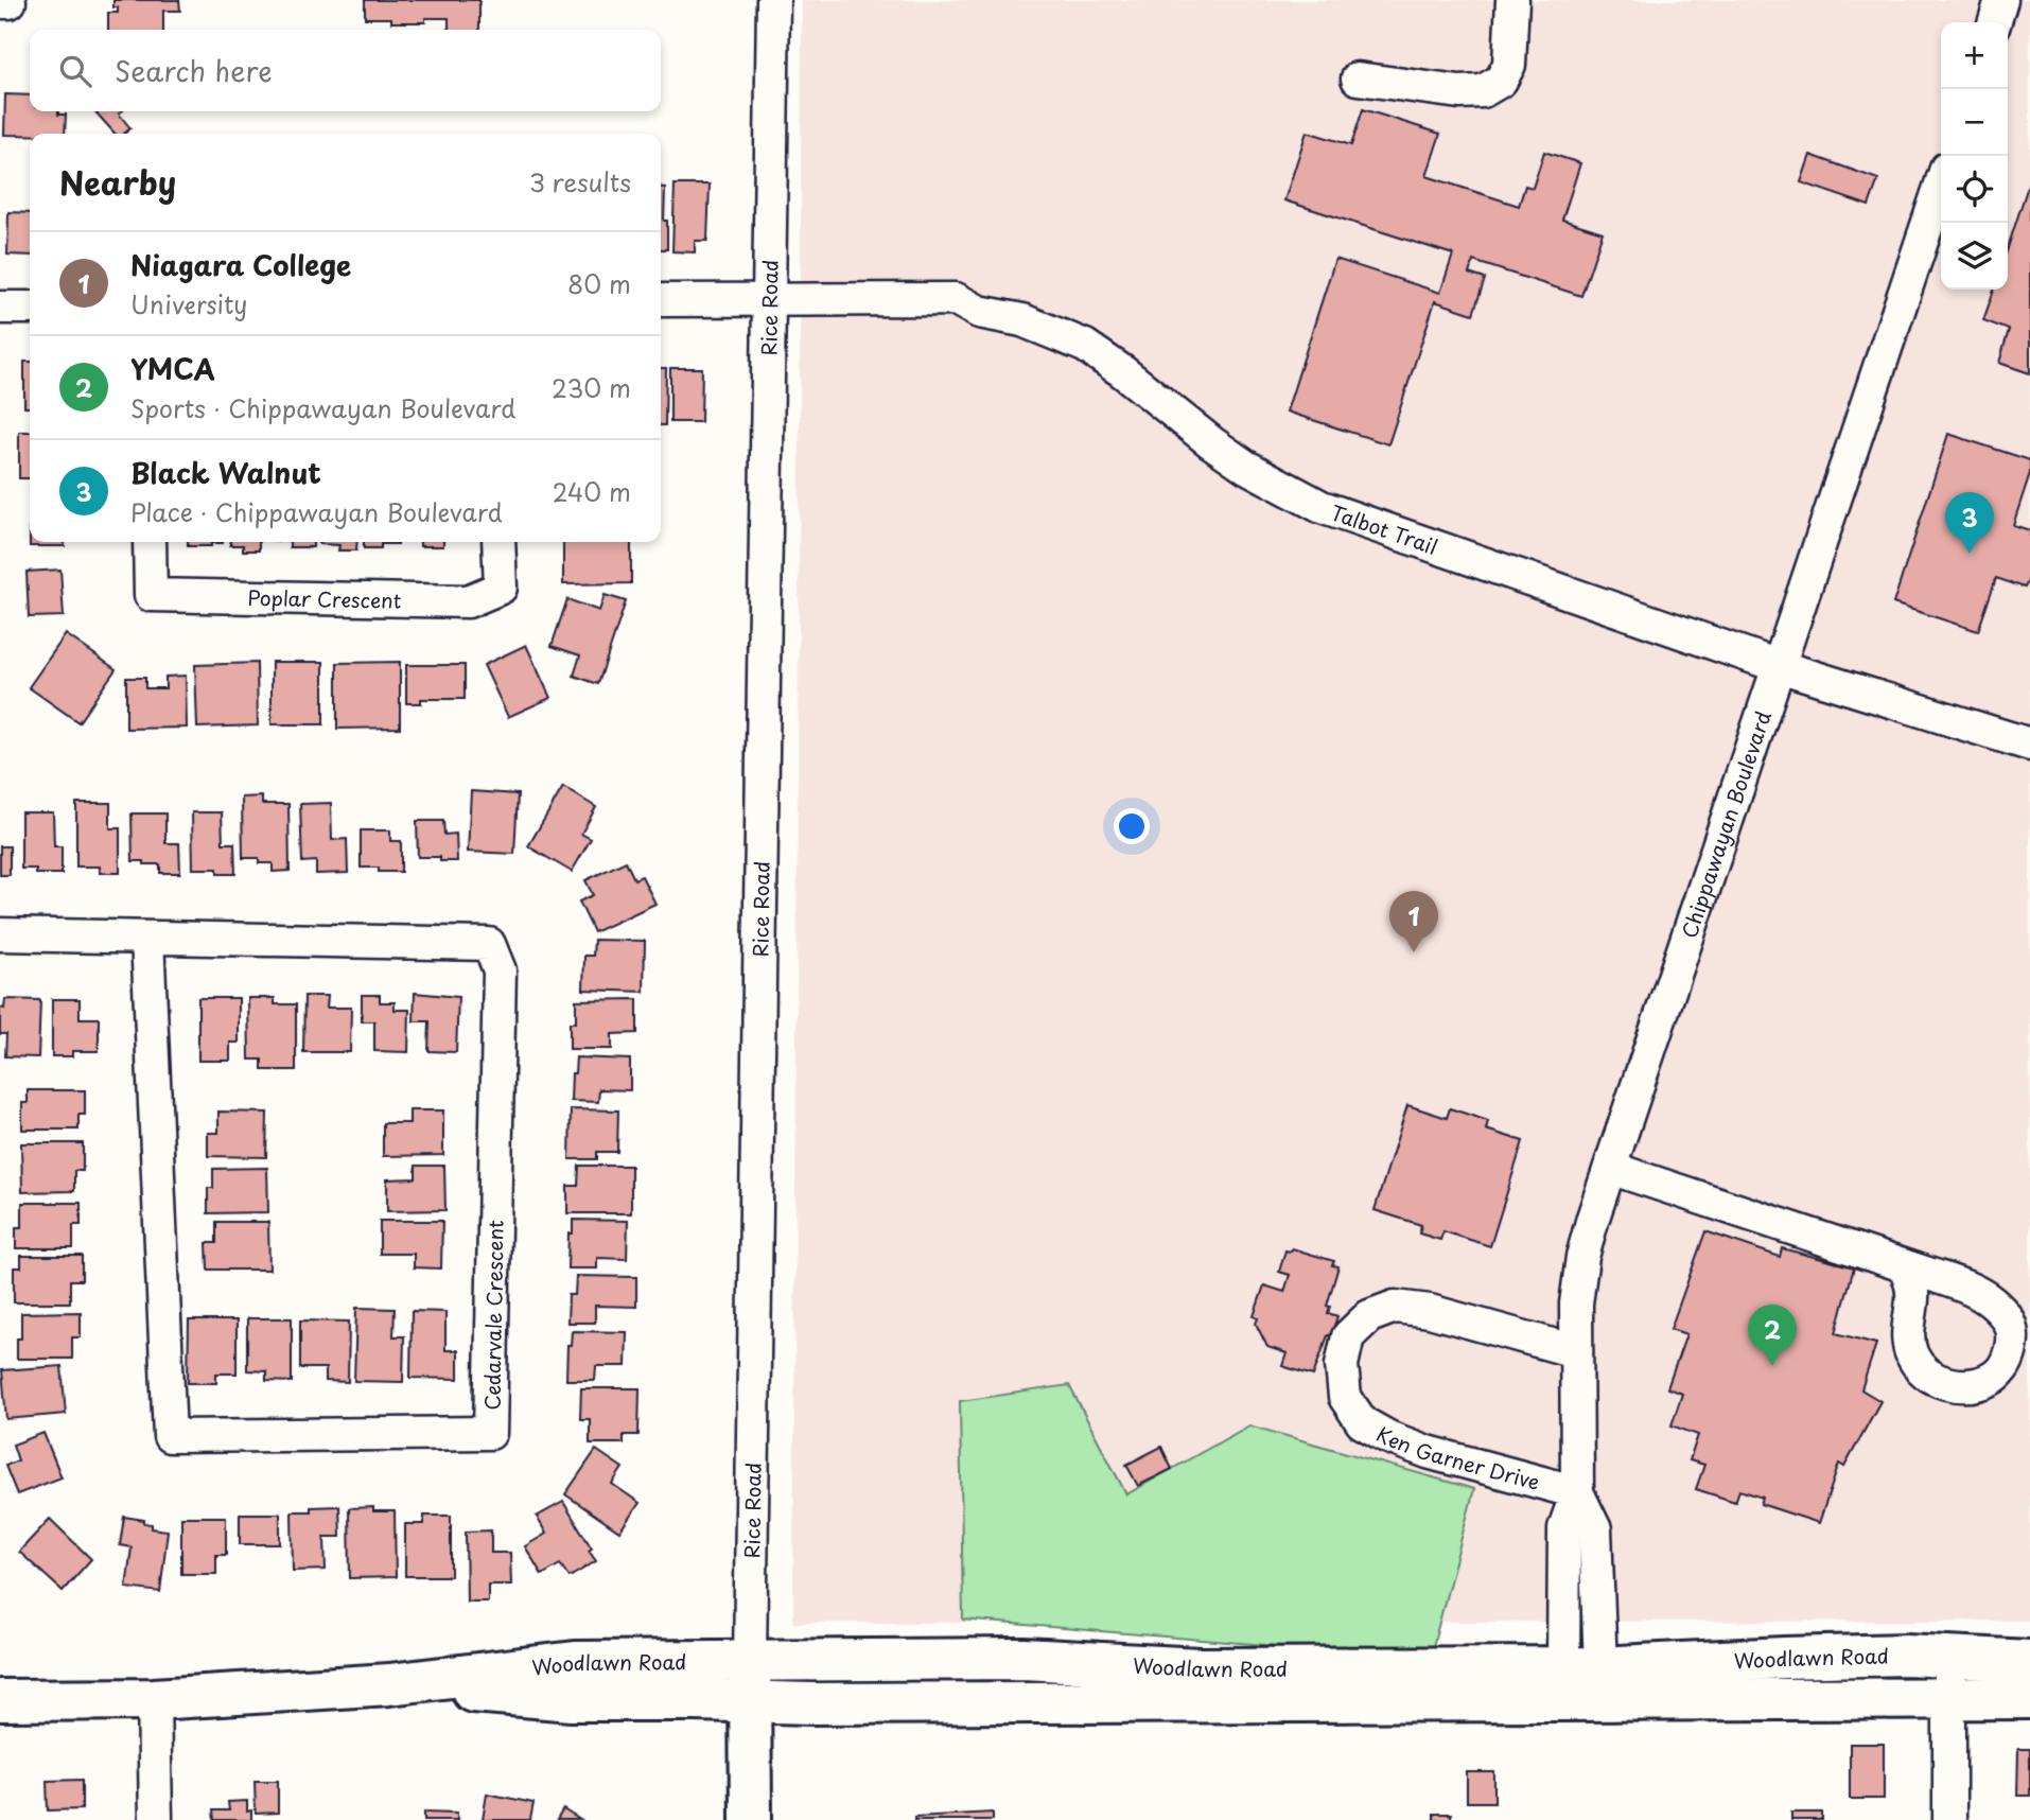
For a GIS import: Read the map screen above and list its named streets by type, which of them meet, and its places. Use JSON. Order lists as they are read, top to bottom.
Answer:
{
  "streets": {
    "main road": ["Rice Road", "Woodlawn Road"],
    "street": [
      "Talbot Trail",
      "Poplar Crescent",
      "Chippawayan Boulevard",
      "Cedarvale Crescent",
      "Ken Garner Drive"
    ]
  },
  "crossings": [
    ["Rice Road", "Talbot Trail"],
    ["Rice Road", "Woodlawn Road"],
    ["Talbot Trail", "Chippawayan Boulevard"],
    ["Chippawayan Boulevard", "Ken Garner Drive"],
    ["Chippawayan Boulevard", "Woodlawn Road"]
  ],
  "page": {
    "map_buttons": ["+", "−"],
    "search": "Search here",
    "heading": ["Nearby", "3 results"],
    "list": [
      {
        "mark": "1",
        "name": "Niagara College",
        "note": "University",
        "value": "80 m"
      },
      {
        "mark": "2",
        "name": "YMCA",
        "note": "Sports · Chippawayan Boulevard",
        "value": "230 m"
      },
      {
        "mark": "3",
        "name": "Black Walnut",
        "note": "Place · Chippawayan Boulevard",
        "value": "240 m"
      }
    ],
    "pins": ["3", "1", "2"]
  }
}
